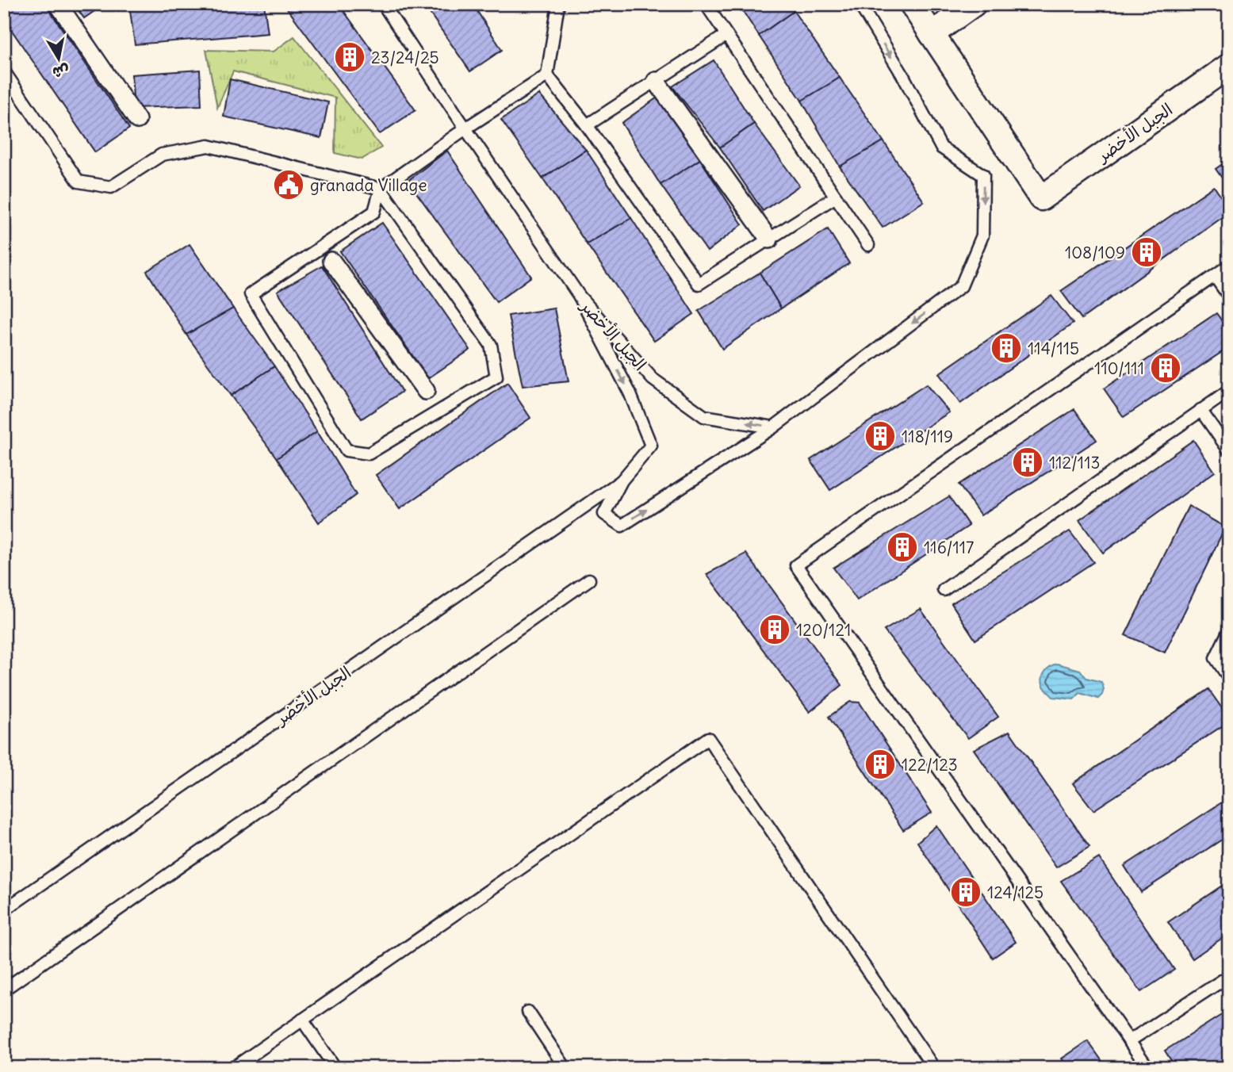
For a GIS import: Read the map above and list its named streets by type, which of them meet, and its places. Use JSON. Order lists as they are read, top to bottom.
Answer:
{
  "streets": {
    "street": ["الجبل الأخضر"]
  },
  "places": {
    "building": [
      "23/24/25",
      "108/109",
      "114/115",
      "110/111",
      "118/119",
      "112/113",
      "116/117",
      "120/121",
      "122/123",
      "124/125"
    ],
    "public building": ["granada Village"]
  },
  "north": "bottom"
}
